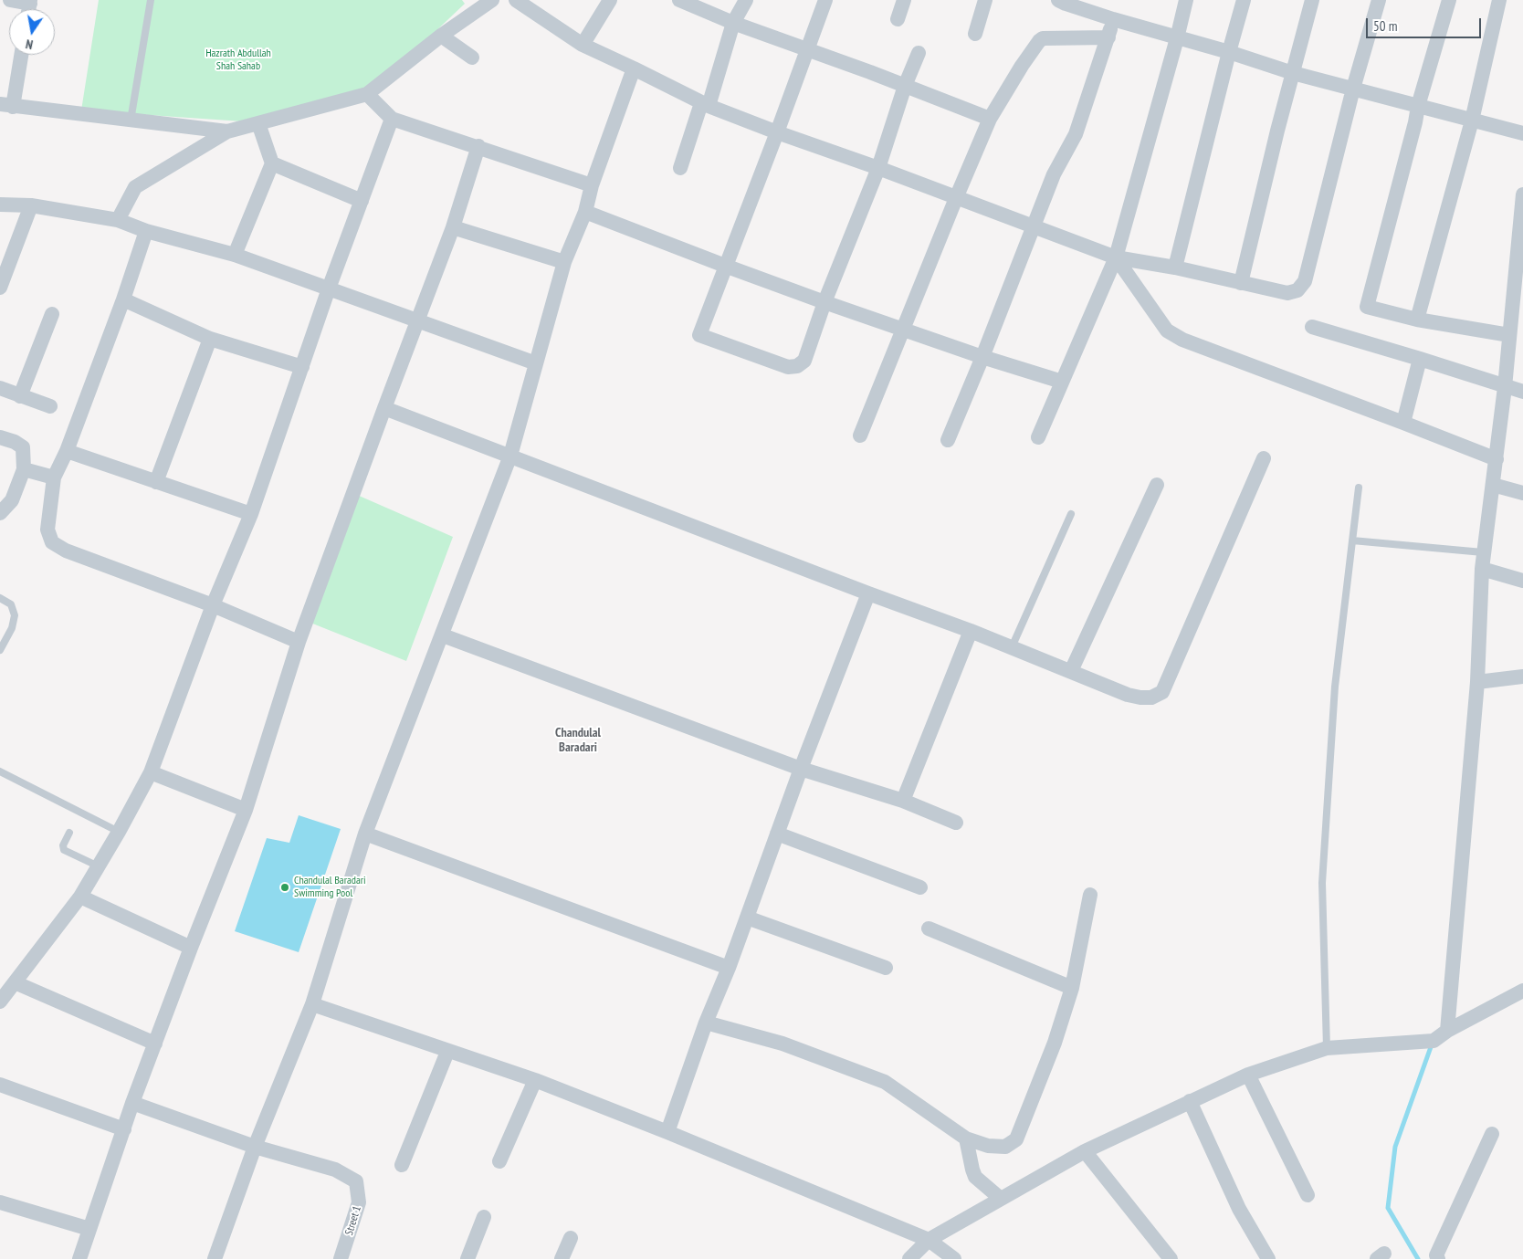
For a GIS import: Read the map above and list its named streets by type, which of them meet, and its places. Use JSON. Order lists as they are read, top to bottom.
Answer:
{
  "streets": {
    "street": ["Street 1"]
  },
  "districts": ["Chandulal Baradari"],
  "parks": ["Hazrath Abdullah Shah Sahab"],
  "places": ["Chandulal Baradari Swimming Pool"],
  "scale_bar": "50 m",
  "north": "bottom"
}
